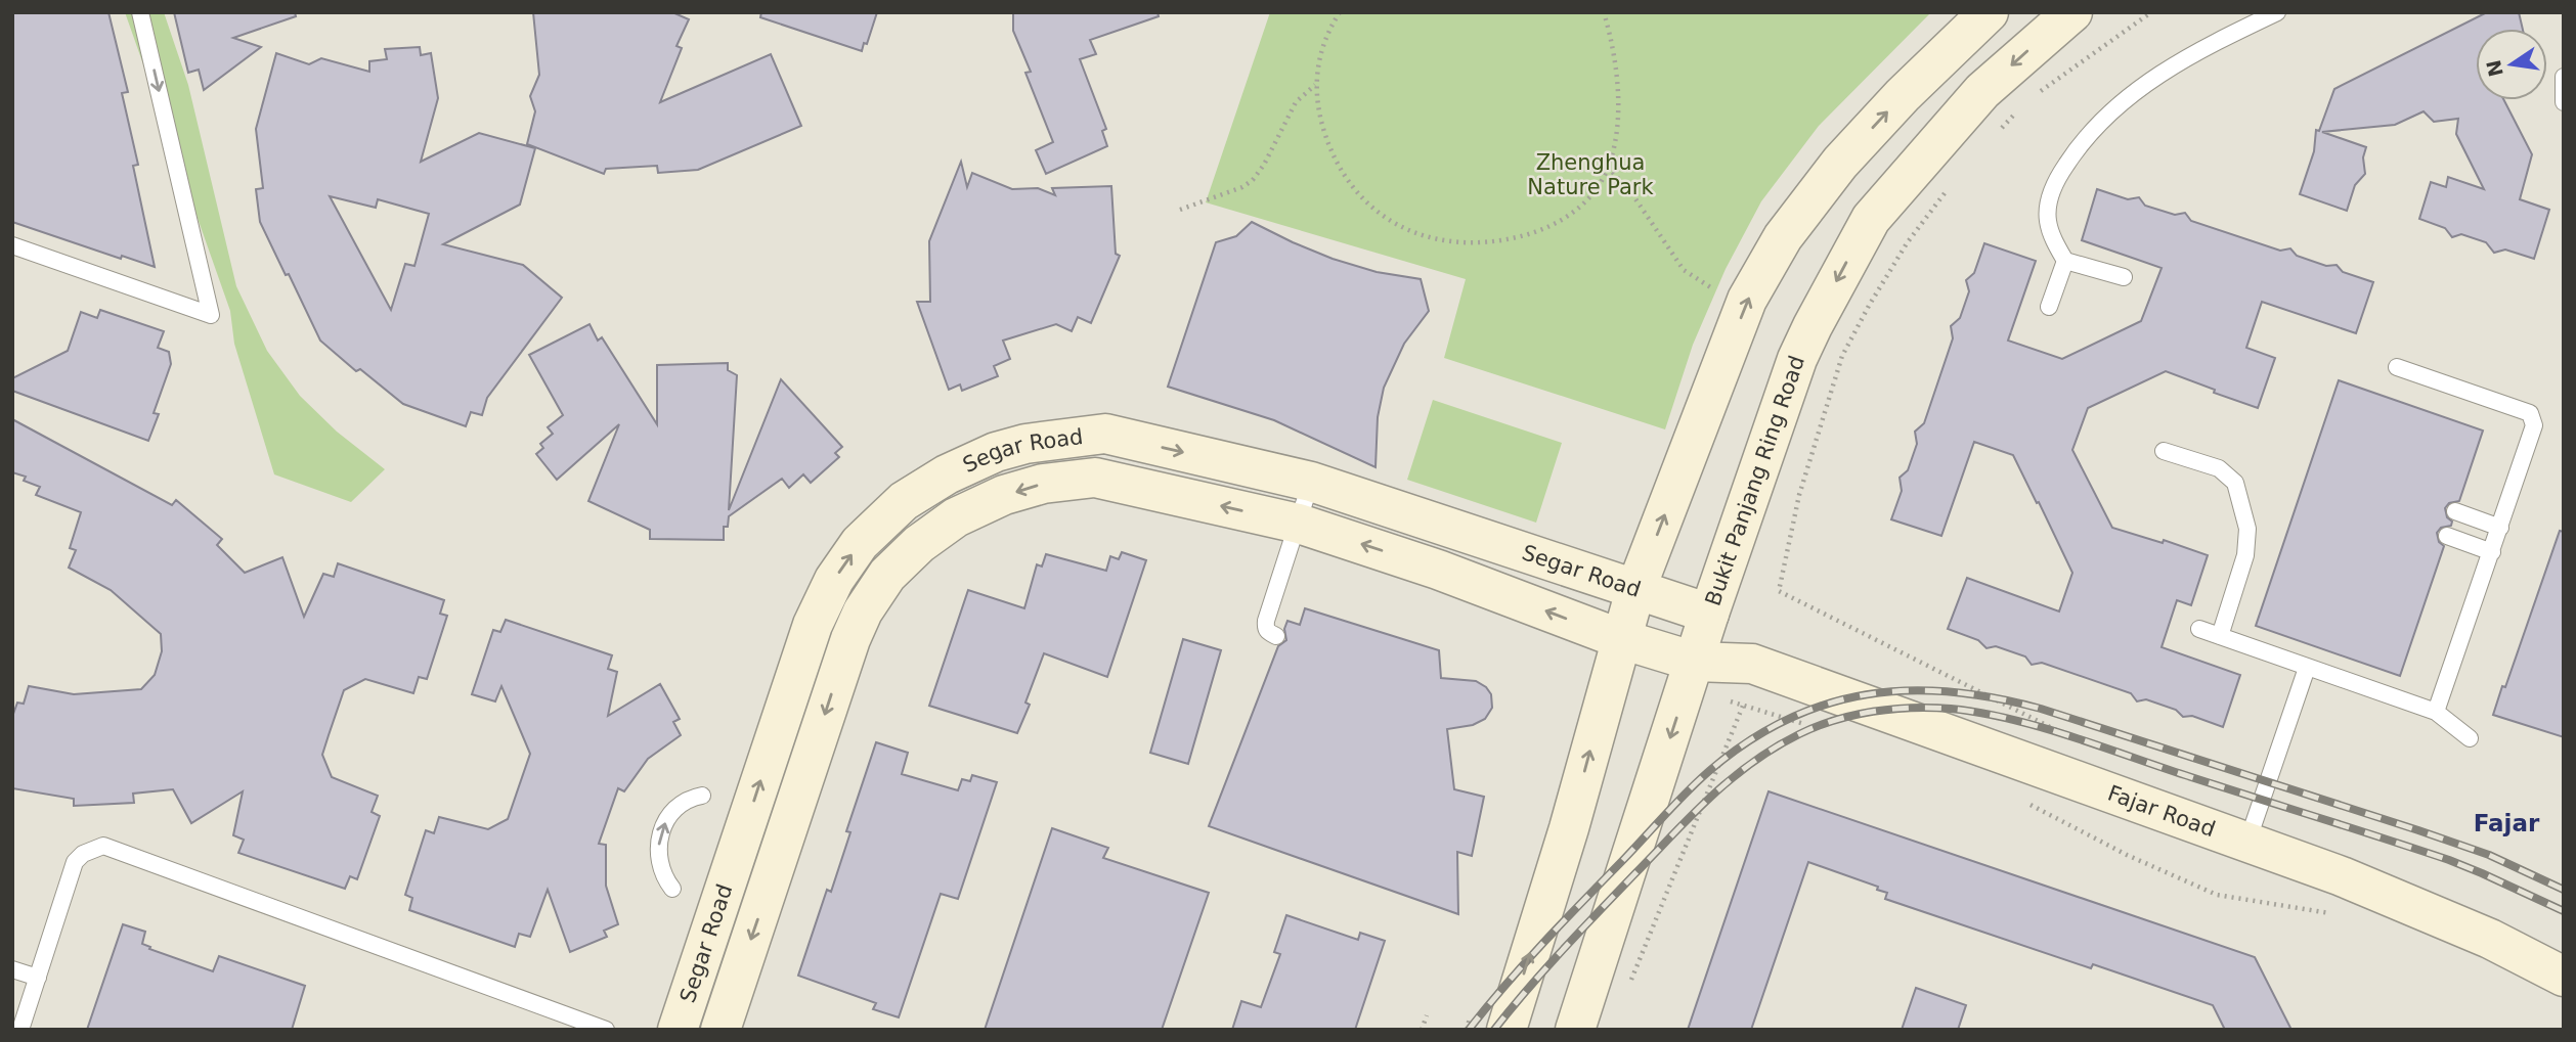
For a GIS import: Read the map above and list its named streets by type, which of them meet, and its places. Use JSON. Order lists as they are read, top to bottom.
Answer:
{
  "streets": {
    "street": ["Segar Road", "Bukit Panjang Ring Road", "Fajar Road"]
  },
  "crossings": [
    ["Segar Road", "Bukit Panjang Ring Road"],
    ["Segar Road", "Fajar Road"],
    ["Bukit Panjang Ring Road", "Fajar Road"]
  ],
  "districts": ["Fajar"],
  "parks": ["Zhenghua Nature Park"],
  "north": "left"
}
